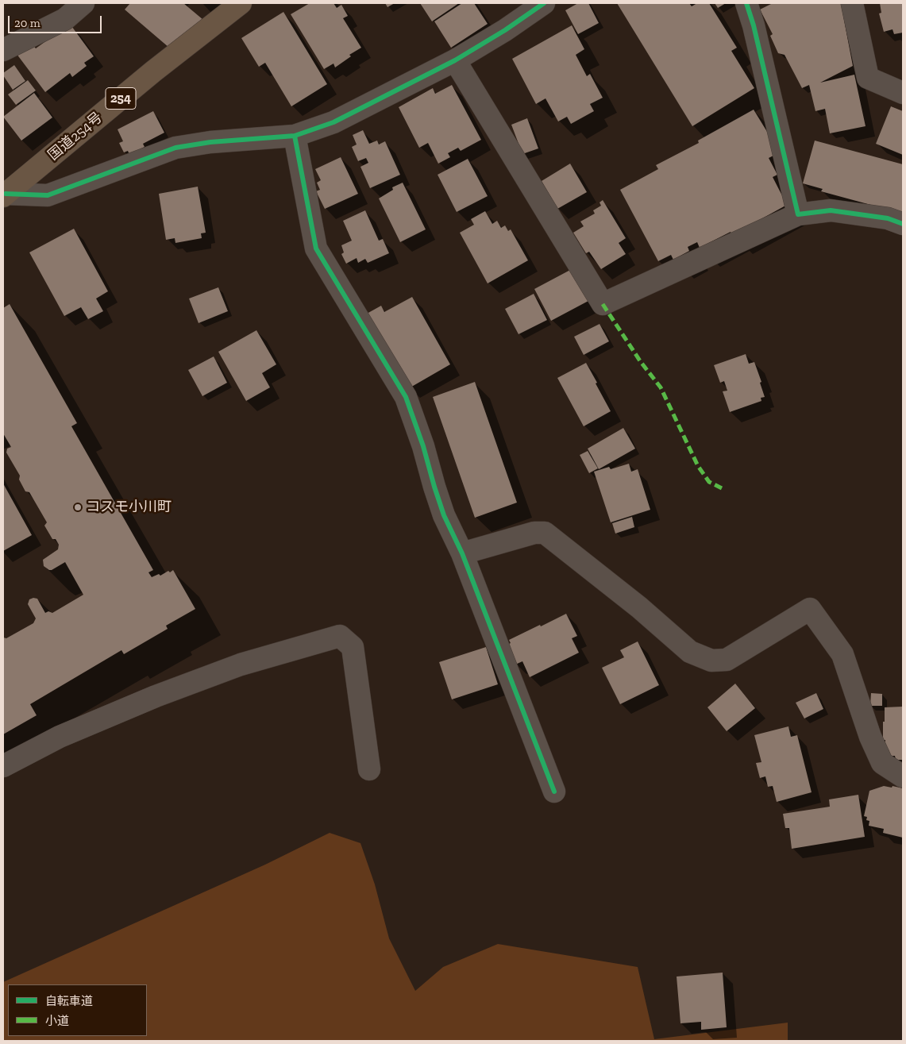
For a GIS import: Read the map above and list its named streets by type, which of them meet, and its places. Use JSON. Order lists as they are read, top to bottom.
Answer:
{
  "streets": {
    "highway": ["254", "国道254号"]
  },
  "places": ["コスモ小川町"],
  "legend": ["自転車道", "小道"],
  "scale_bar": "20 m"
}
